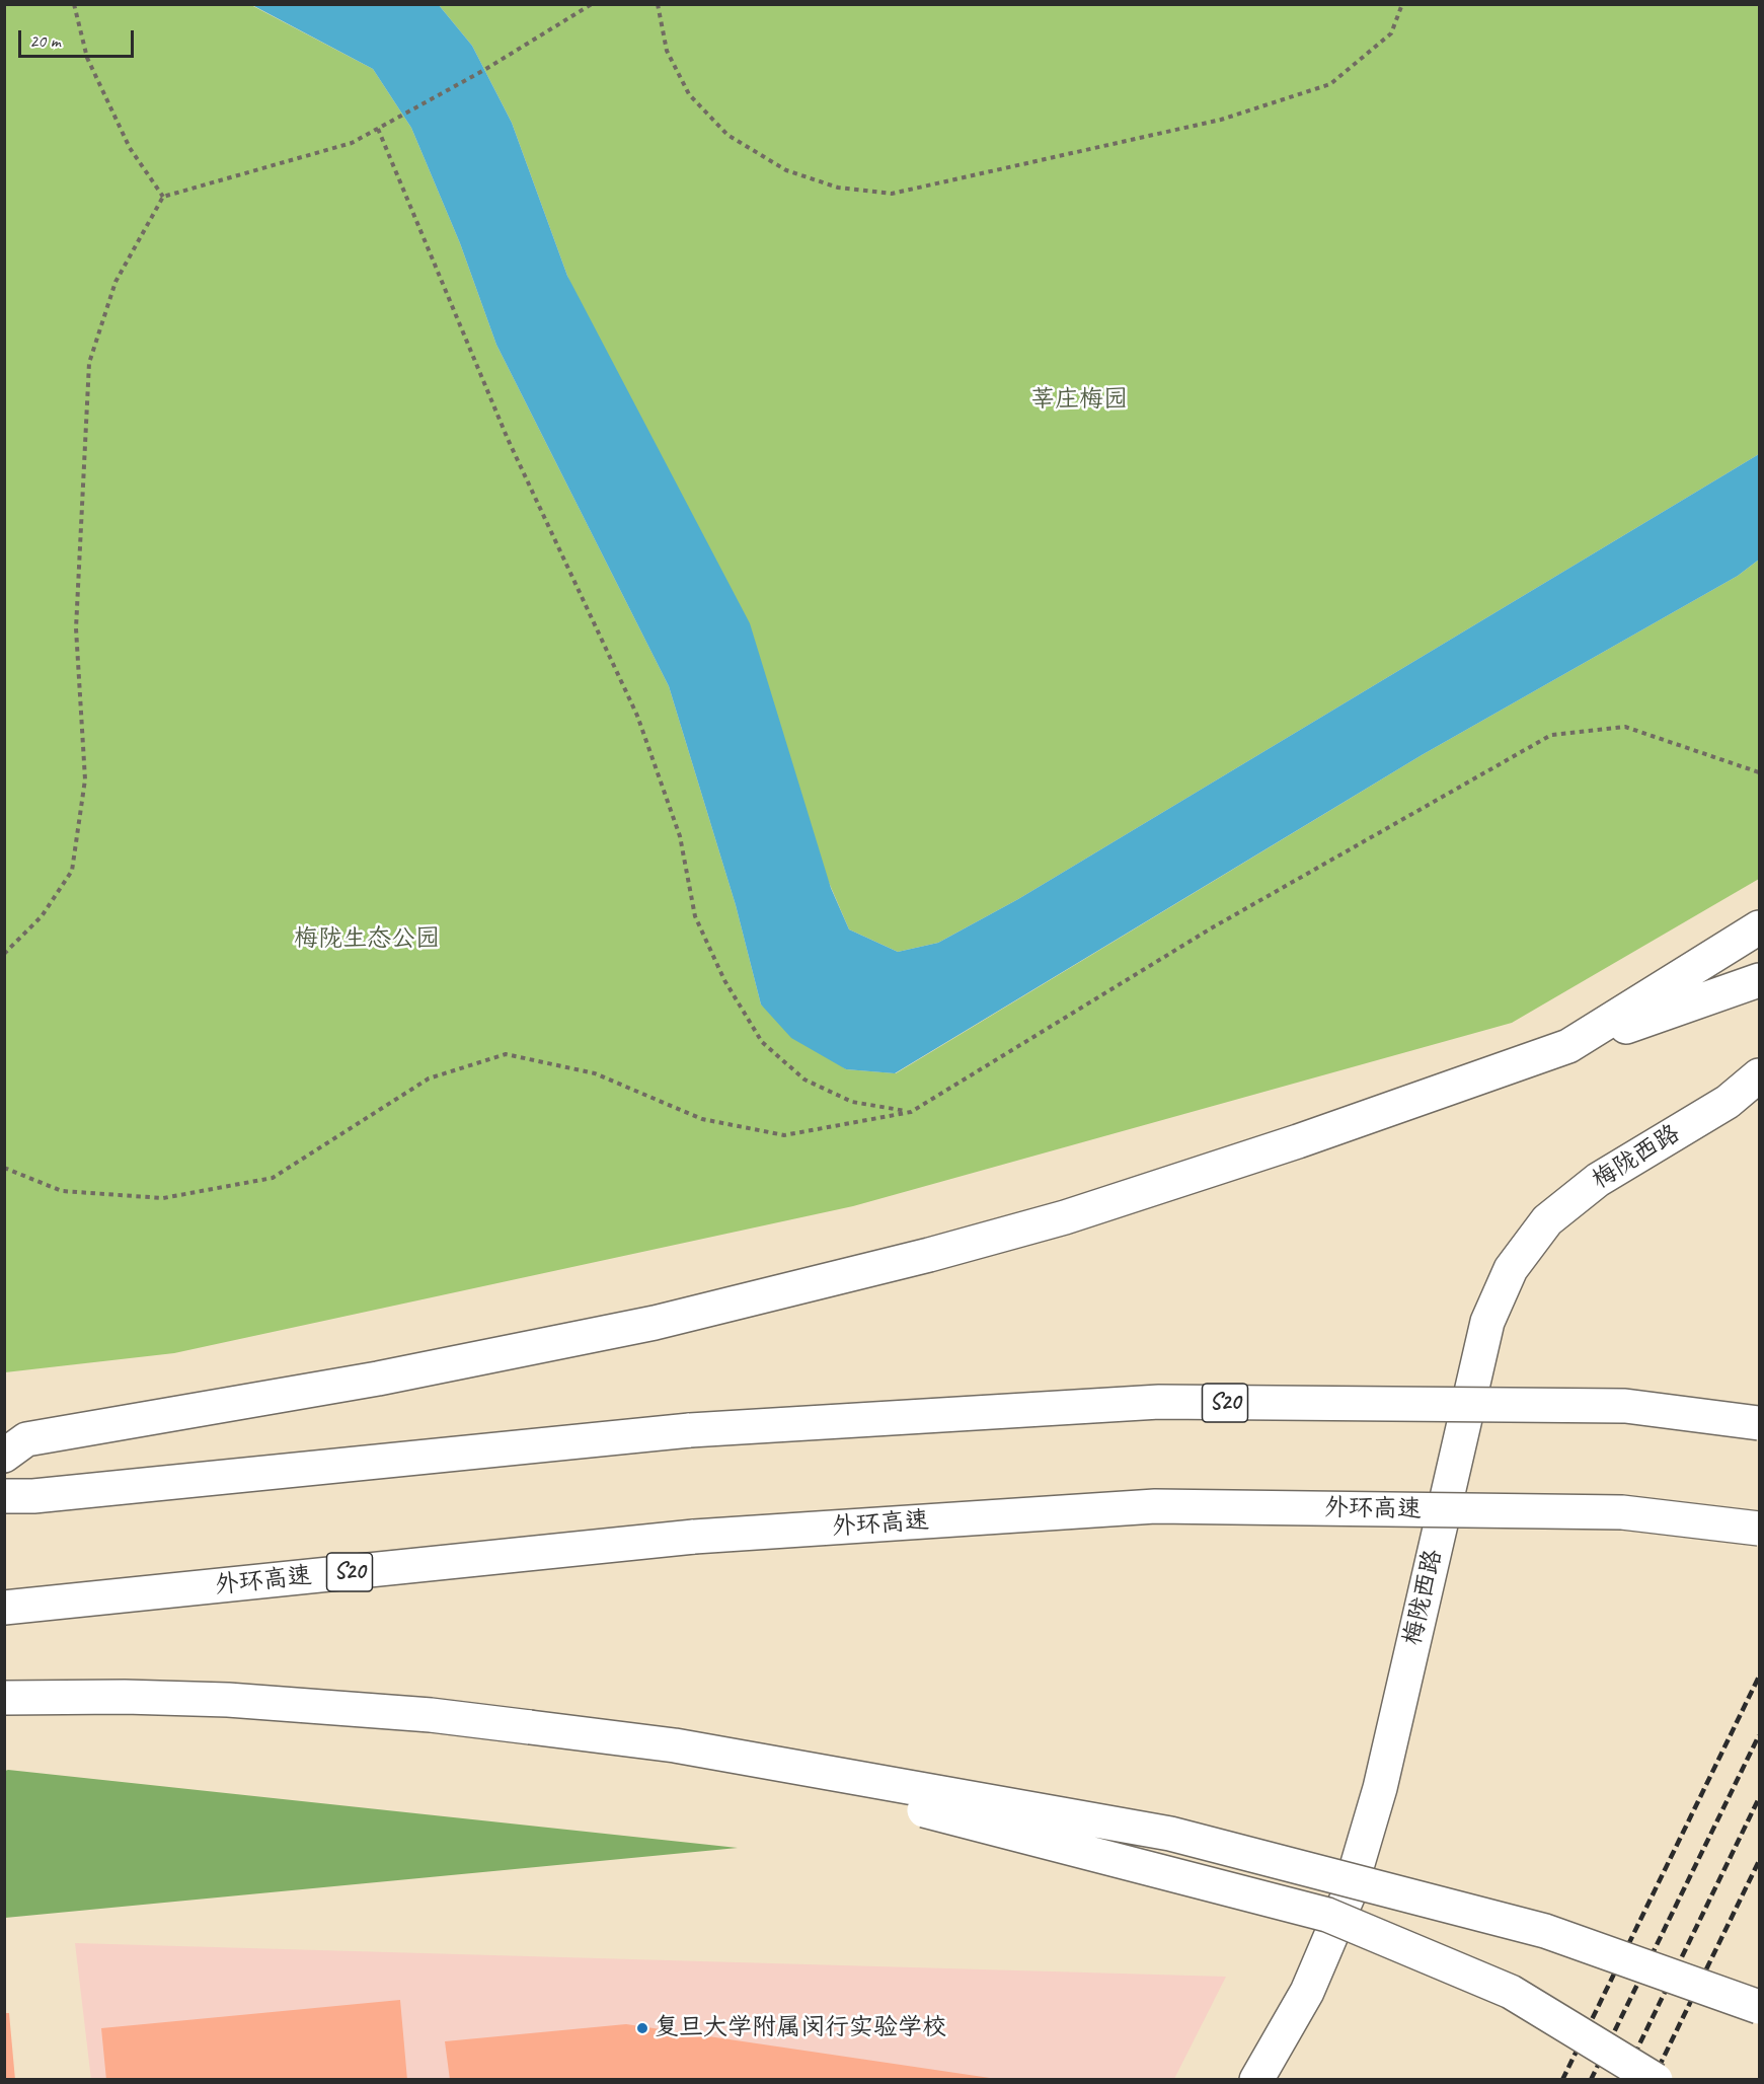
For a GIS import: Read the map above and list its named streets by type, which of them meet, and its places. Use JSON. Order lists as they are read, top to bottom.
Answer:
{
  "streets": {
    "main road": ["梅陇西路", "S20", "外环高速"]
  },
  "parks": ["莘庄梅园", "梅陇生态公园"],
  "places": ["复旦大学附属闵行实验学校"],
  "scale_bar": "20 m"
}
